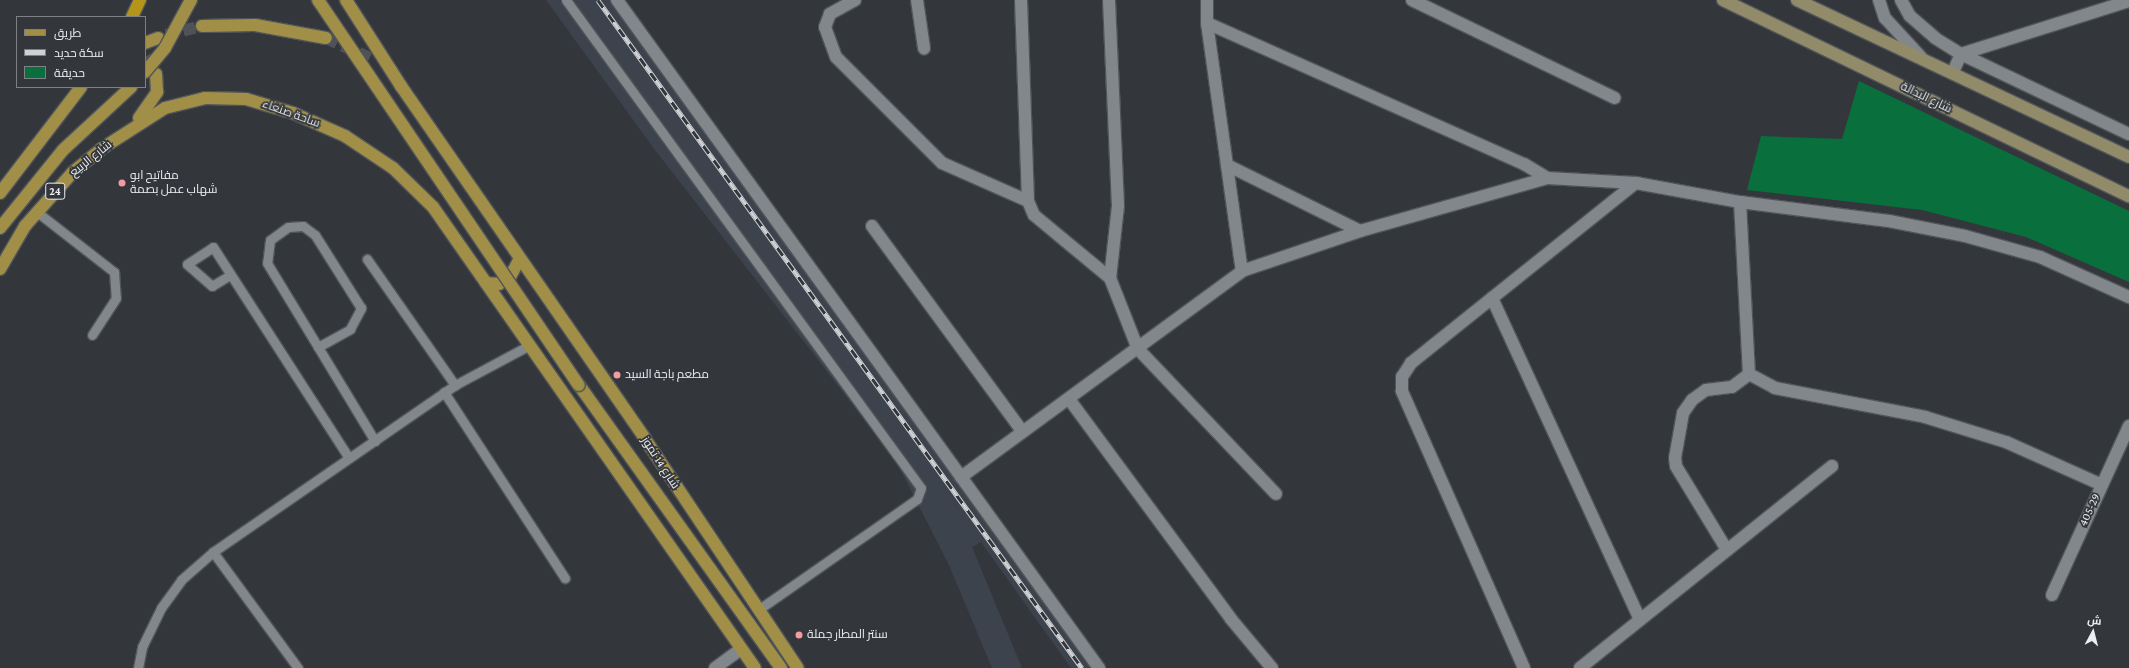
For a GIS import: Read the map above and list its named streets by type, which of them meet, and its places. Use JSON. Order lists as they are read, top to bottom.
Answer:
{
  "streets": {
    "main road": [
      "شارع البدالة",
      "ساحة صنعاء",
      "شارع الربيع",
      "24",
      "شارع 14 تموز"
    ],
    "street": ["405-29"]
  },
  "crossings": [
    ["ساحة صنعاء", "شارع الربيع"]
  ],
  "places": ["مفاتيح ابو شهاب عمل بصمة", "مطعم باجة السيد", "سنتر المطار جملة"],
  "legend": ["طريق", "سكة حديد", "حديقة"],
  "north": "top"
}
